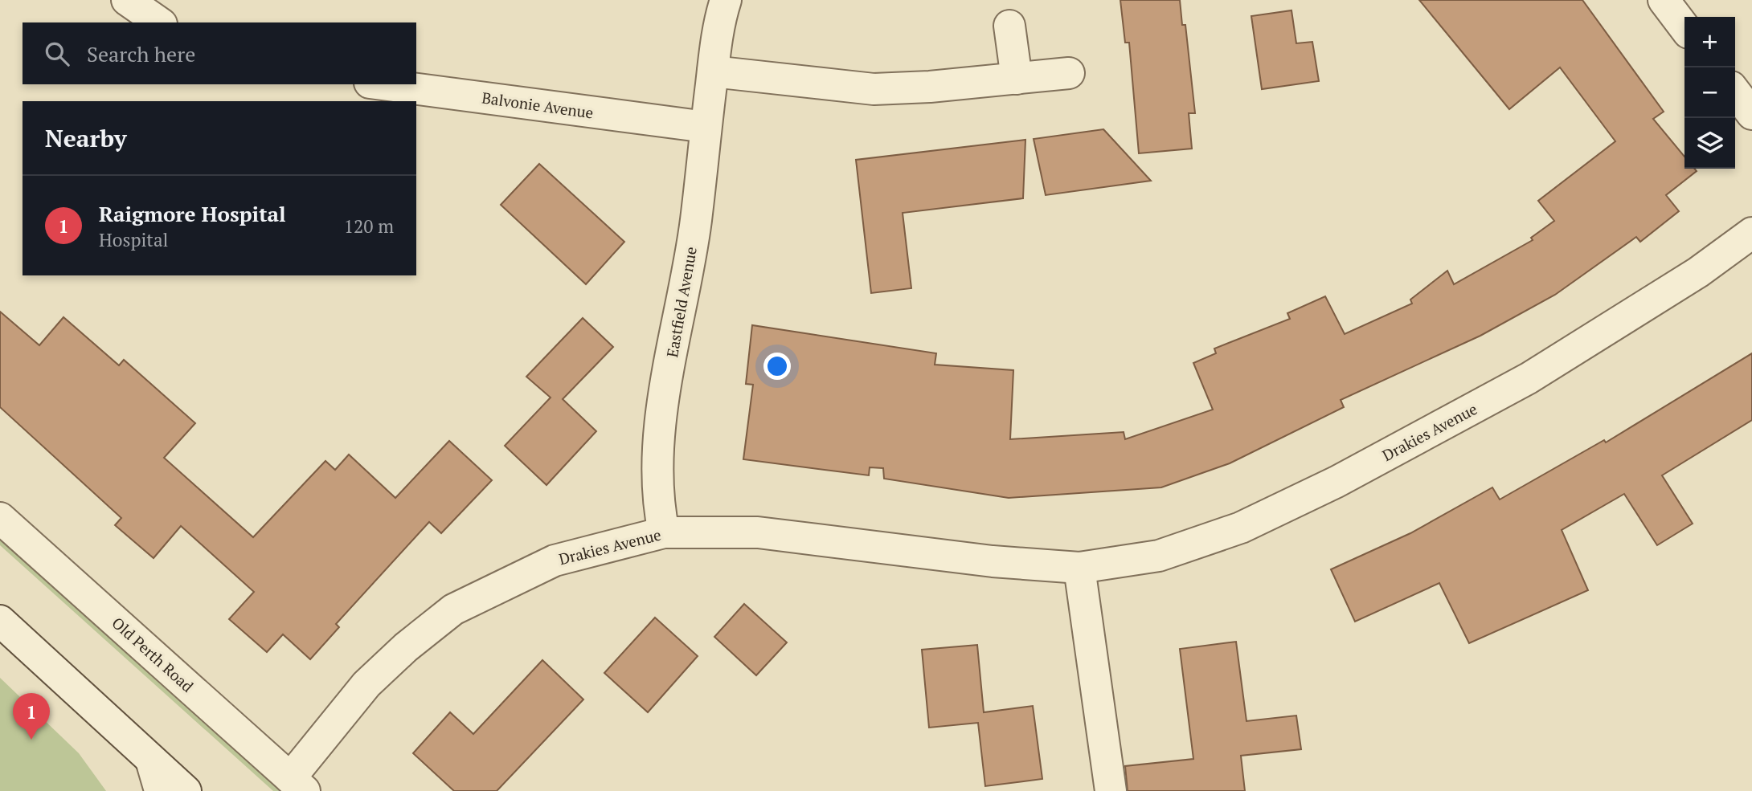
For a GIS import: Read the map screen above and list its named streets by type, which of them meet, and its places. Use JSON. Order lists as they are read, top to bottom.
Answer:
{
  "streets": {
    "street": [
      "Balvonie Avenue",
      "Eastfield Avenue",
      "Drakies Avenue",
      "Old Perth Road"
    ]
  },
  "crossings": [
    ["Balvonie Avenue", "Eastfield Avenue"],
    ["Eastfield Avenue", "Drakies Avenue"],
    ["Drakies Avenue", "Old Perth Road"]
  ],
  "page": {
    "map_buttons": ["+", "−"],
    "search": "Search here",
    "heading": "Nearby",
    "list": [
      {
        "mark": "1",
        "name": "Raigmore Hospital",
        "note": "Hospital",
        "value": "120 m"
      }
    ],
    "pins": "1"
  }
}
